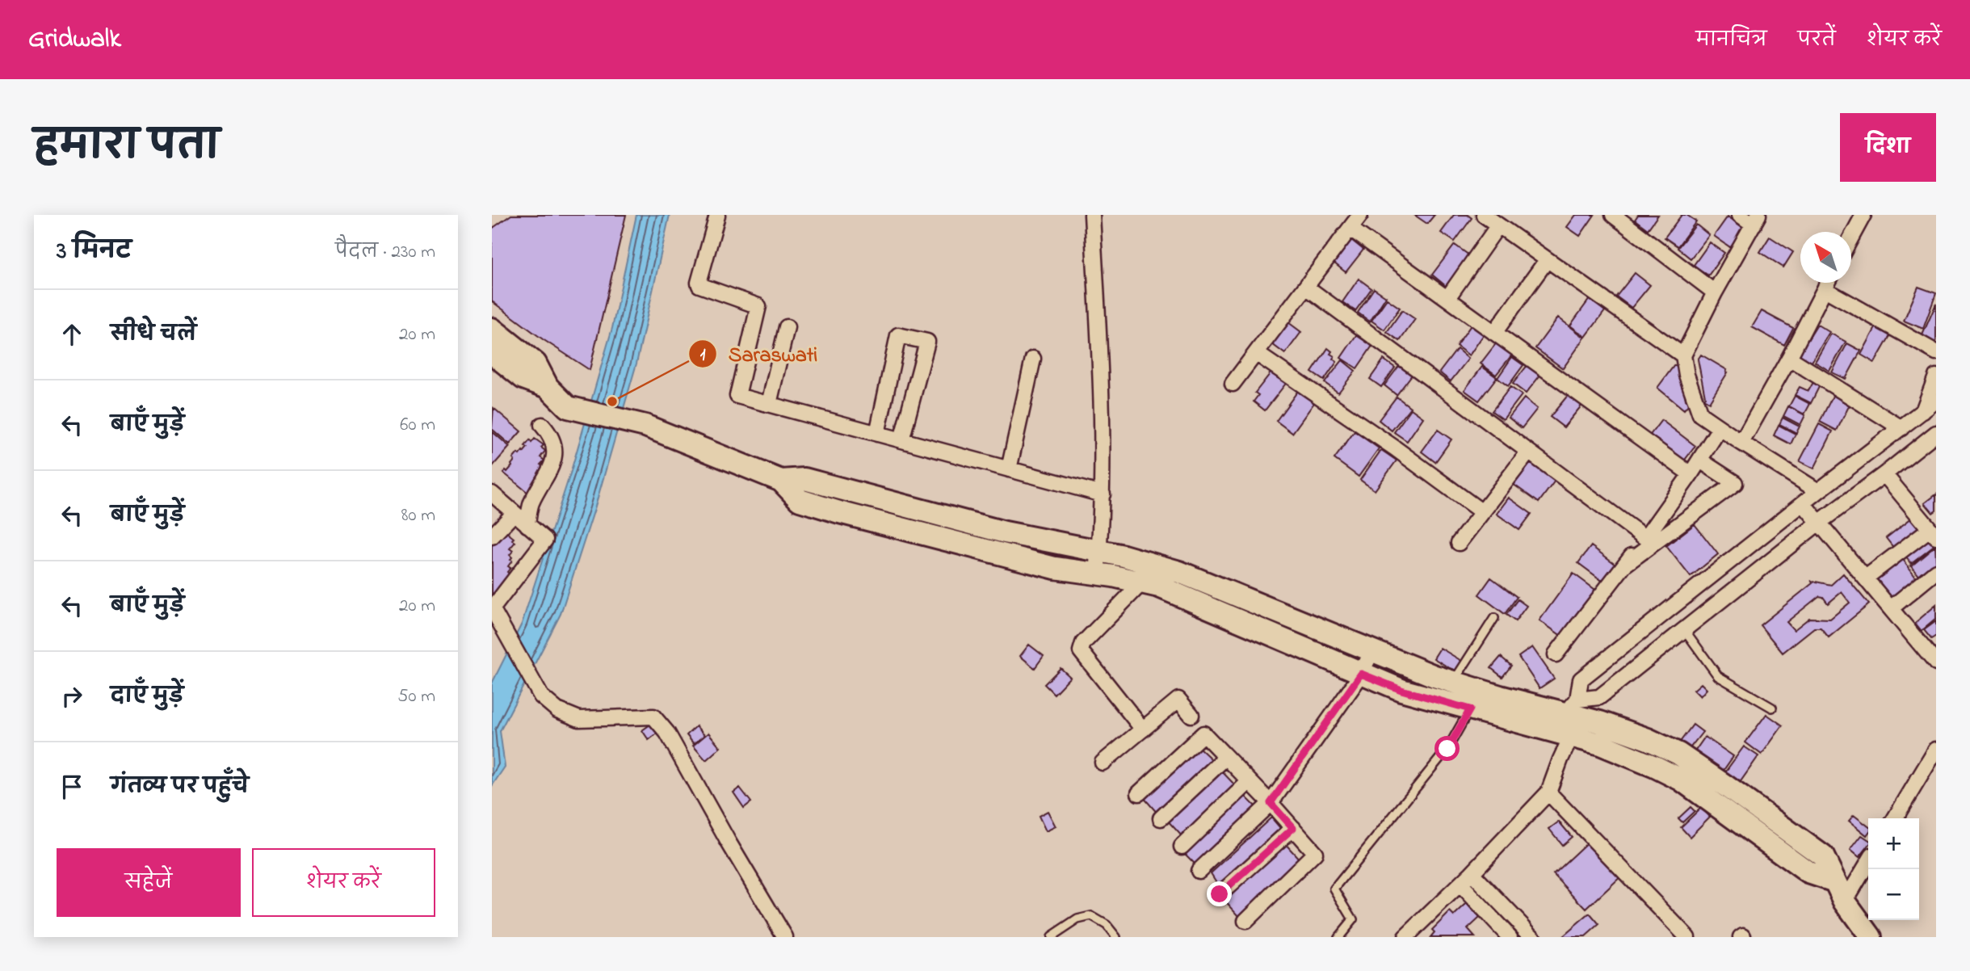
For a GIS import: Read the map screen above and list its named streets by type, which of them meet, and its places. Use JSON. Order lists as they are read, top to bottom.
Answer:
{
  "places": ["Saraswati"],
  "north": "top left",
  "page": {
    "header": "Gridwalk",
    "nav": ["मानचित्र", "परतें", "शेयर करें"],
    "title": "हमारा पता",
    "buttons": [
      "दिशा",
      ["सहेजें", "शेयर करें"]
    ],
    "heading": ["3 मिनट", "पैदल · 230 m"],
    "list": [
      ["सीधे चलें", "20 m"],
      ["बाएँ मुड़ें", "60 m"],
      ["बाएँ मुड़ें", "80 m"],
      ["बाएँ मुड़ें", "20 m"],
      ["दाएँ मुड़ें", "50 m"],
      "गंतव्य पर पहुँचे"
    ],
    "map_buttons": ["+", "−"]
  }
}
